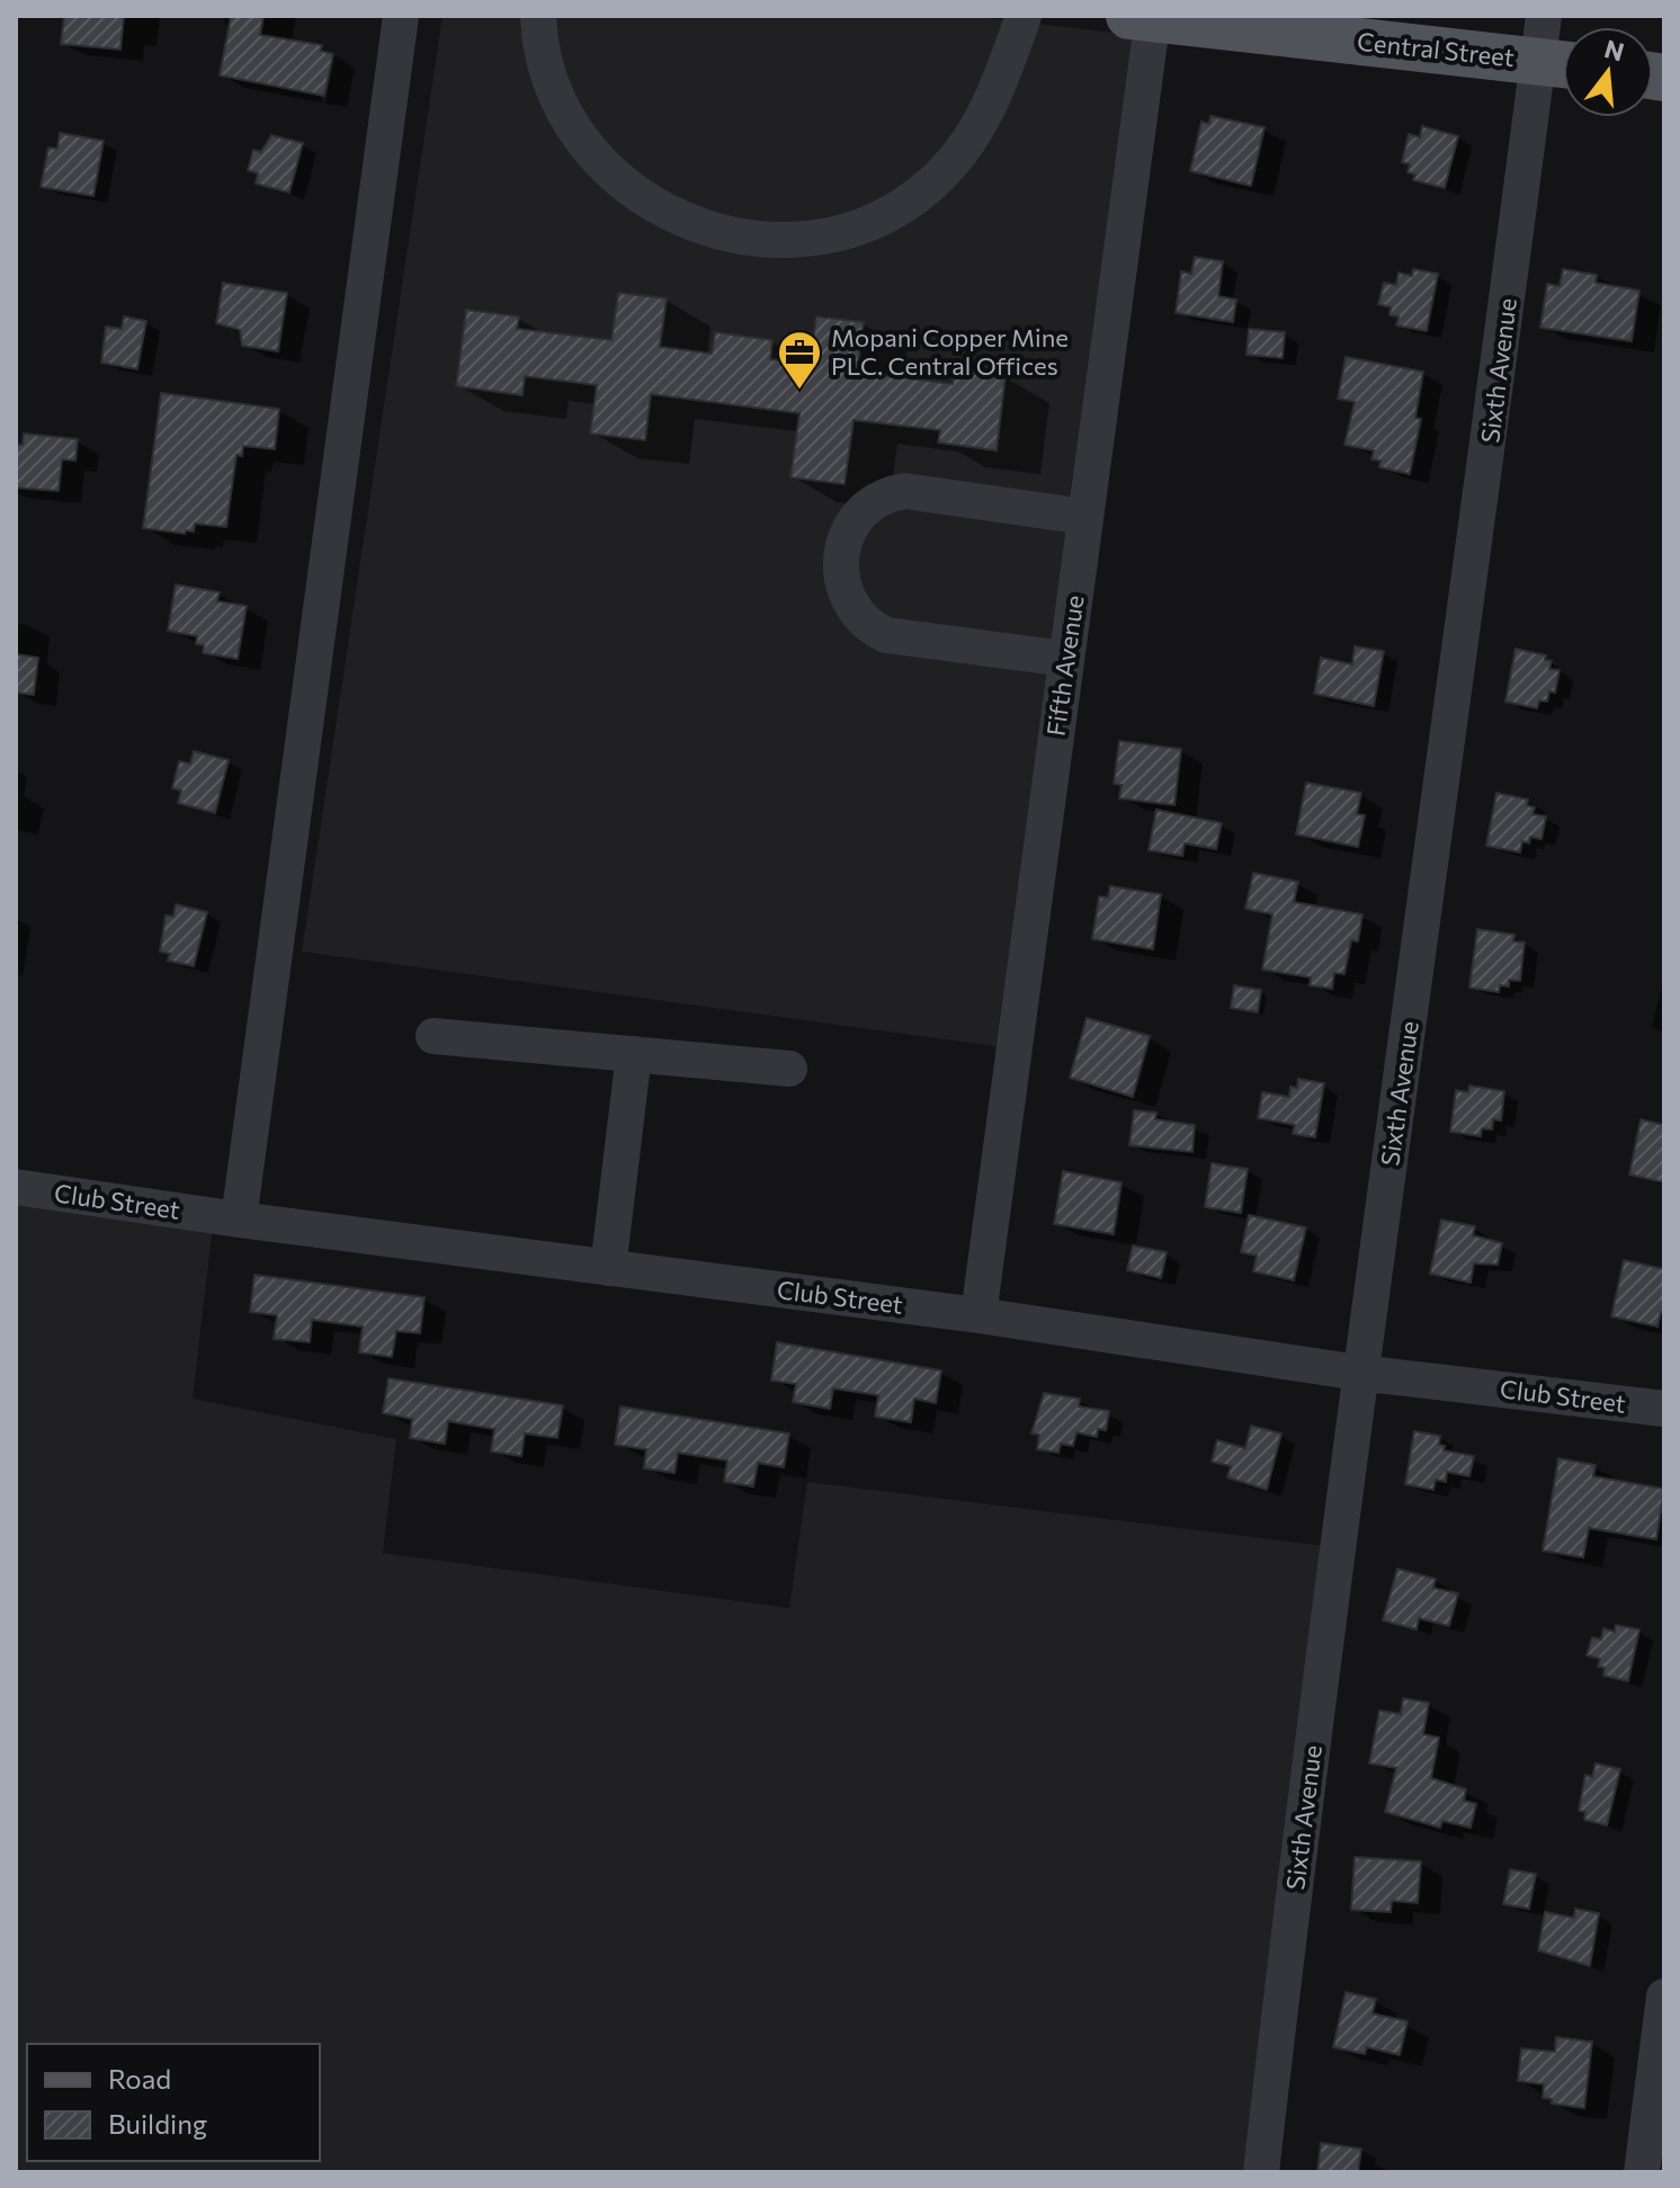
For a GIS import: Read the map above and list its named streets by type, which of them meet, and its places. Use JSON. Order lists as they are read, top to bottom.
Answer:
{
  "streets": {
    "main road": ["Central Street"],
    "street": ["Sixth Avenue", "Fifth Avenue", "Club Street"]
  },
  "crossings": [
    ["Central Street", "Sixth Avenue"],
    ["Central Street", "Fifth Avenue"],
    ["Sixth Avenue", "Club Street"],
    ["Fifth Avenue", "Club Street"]
  ],
  "places": {
    "office": ["Mopani Copper Mine PLC. Central Offices"]
  },
  "legend": ["Road", "Building"],
  "north": "top"
}
